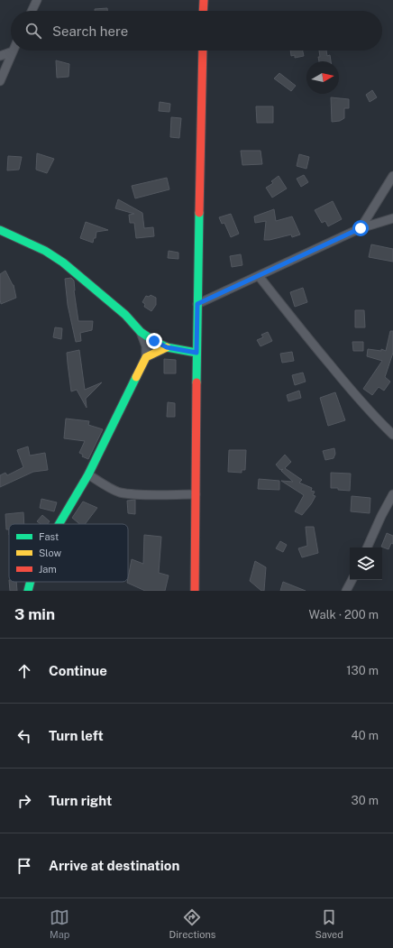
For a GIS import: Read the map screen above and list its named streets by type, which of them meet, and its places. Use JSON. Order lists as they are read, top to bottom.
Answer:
{
  "legend": ["Fast", "Slow", "Jam"],
  "north": "right",
  "page": {
    "search": "Search here",
    "heading": ["3 min", "Walk · 200 m"],
    "list": [
      ["Continue", "130 m"],
      ["Turn left", "40 m"],
      ["Turn right", "30 m"],
      "Arrive at destination"
    ],
    "nav": ["Map", "Directions", "Saved"]
  }
}
